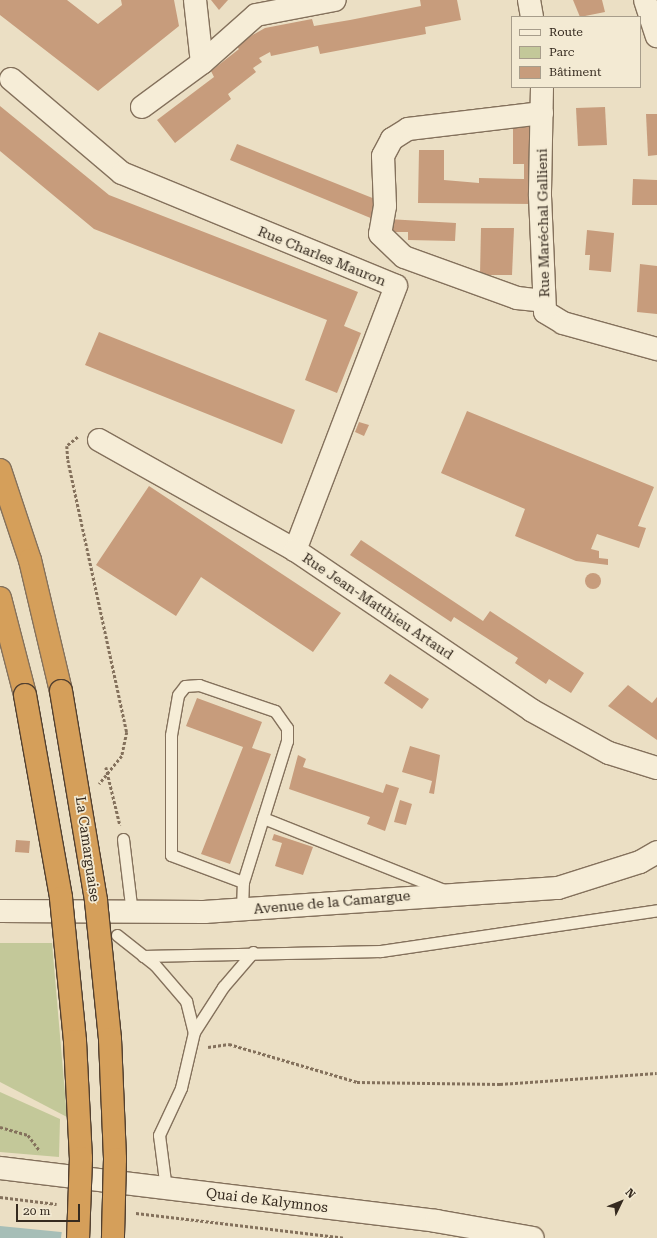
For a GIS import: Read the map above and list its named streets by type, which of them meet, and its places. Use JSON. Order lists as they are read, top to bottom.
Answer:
{
  "streets": {
    "highway": ["La Camarguaise"],
    "street": [
      "Rue Maréchal Gallieni",
      "Rue Charles Mauron",
      "Rue Jean-Matthieu Artaud",
      "Avenue de la Camargue",
      "Quai de Kalymnos"
    ]
  },
  "crossings": [
    ["Rue Charles Mauron", "Rue Jean-Matthieu Artaud"]
  ],
  "legend": ["Route", "Parc", "Bâtiment"],
  "scale_bar": "20 m",
  "north": "top right"
}
